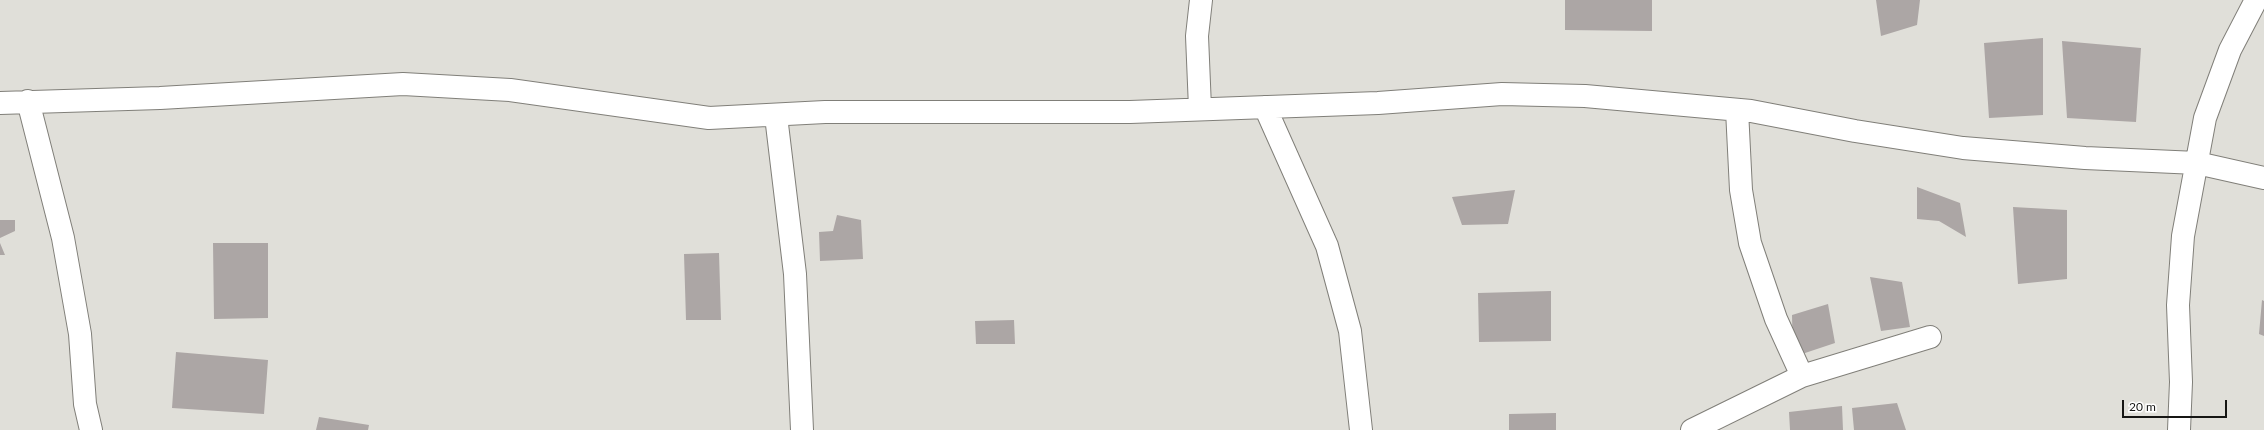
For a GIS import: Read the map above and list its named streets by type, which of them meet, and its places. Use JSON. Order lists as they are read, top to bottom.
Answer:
{
  "scale_bar": "20 m"
}
